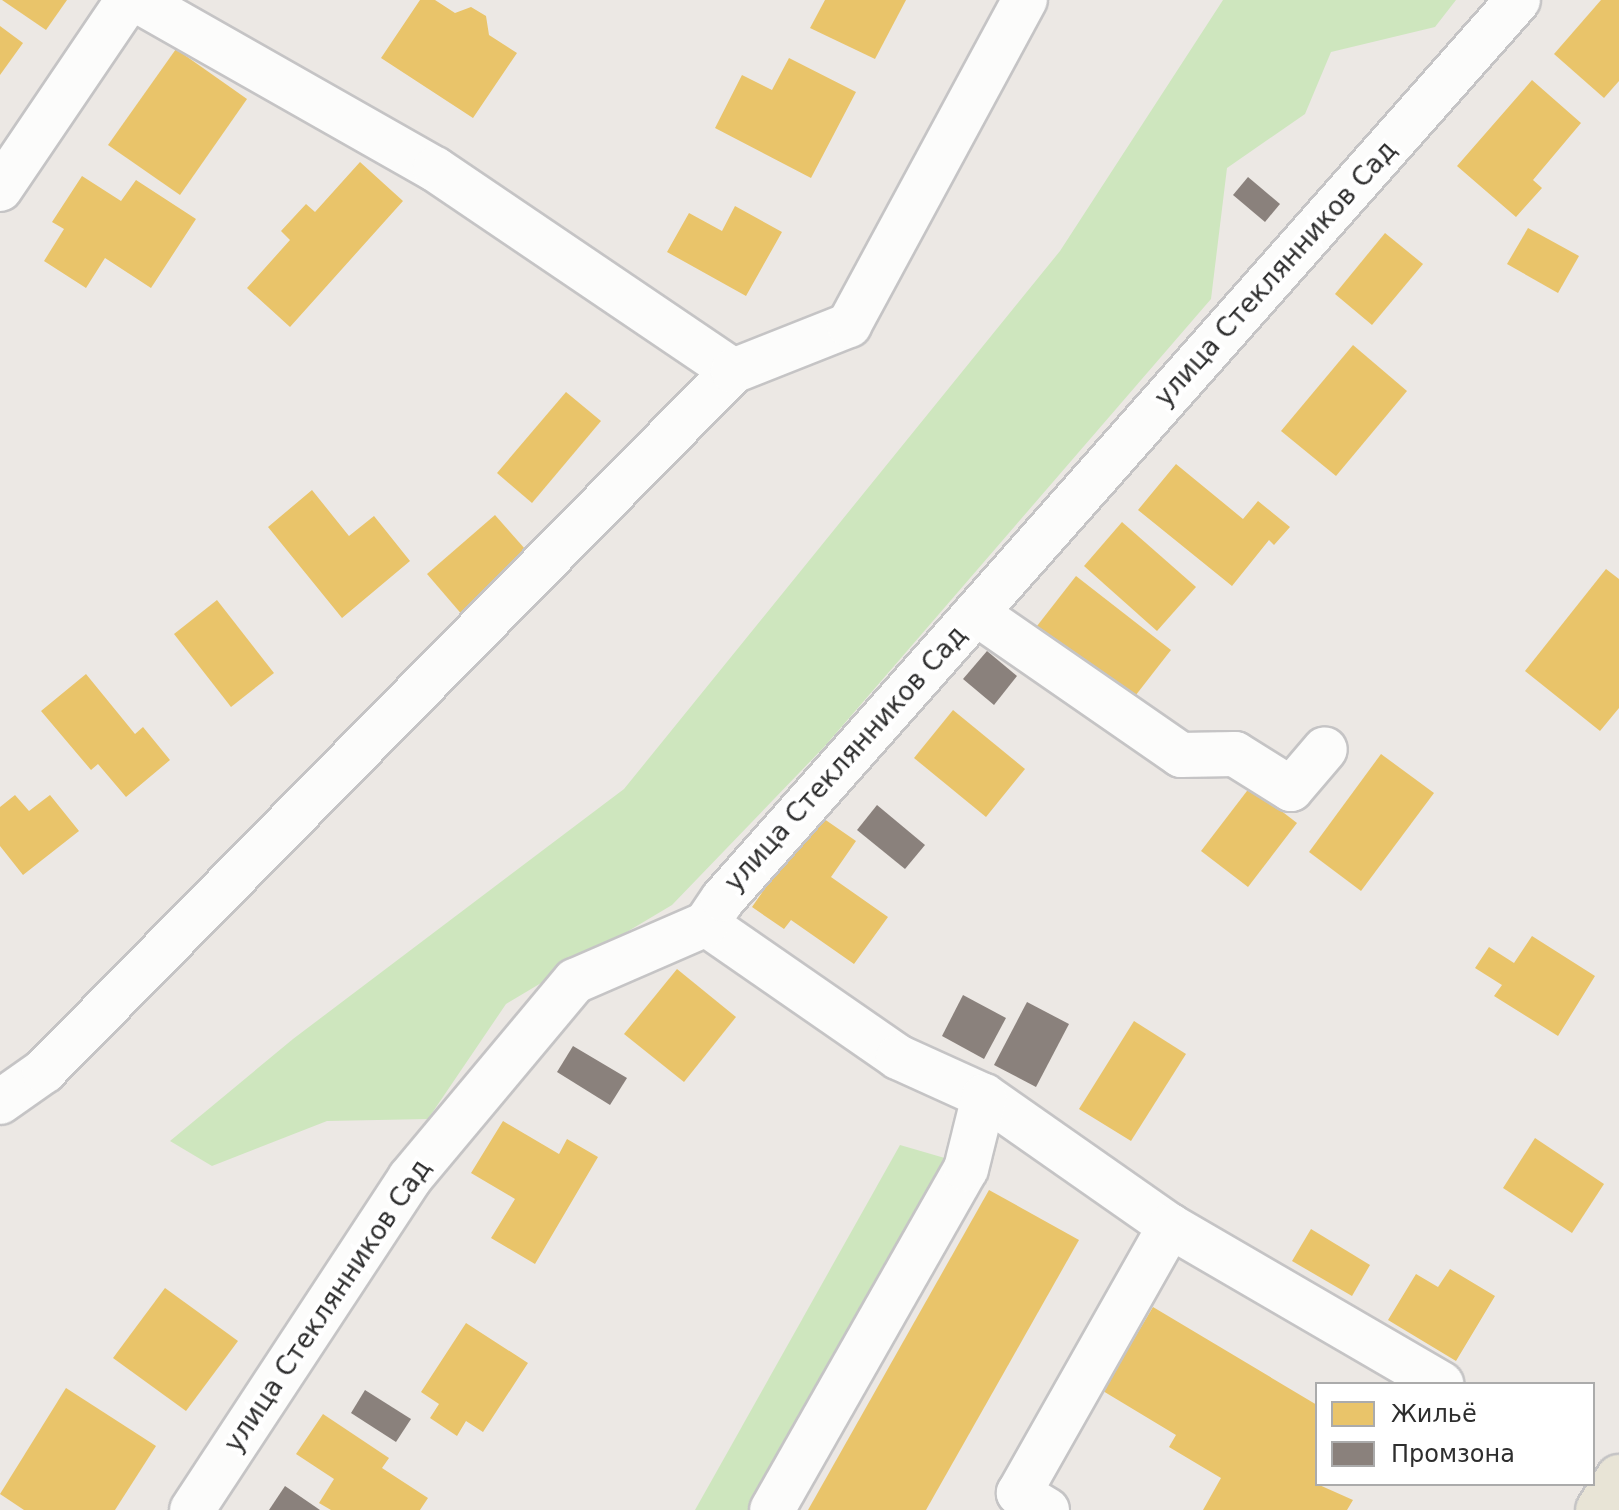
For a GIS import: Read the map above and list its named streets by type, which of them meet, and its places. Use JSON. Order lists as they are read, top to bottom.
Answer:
{
  "streets": {
    "street": ["улица Стеклянников Сад"]
  },
  "legend": ["Жильё", "Промзона"]
}
